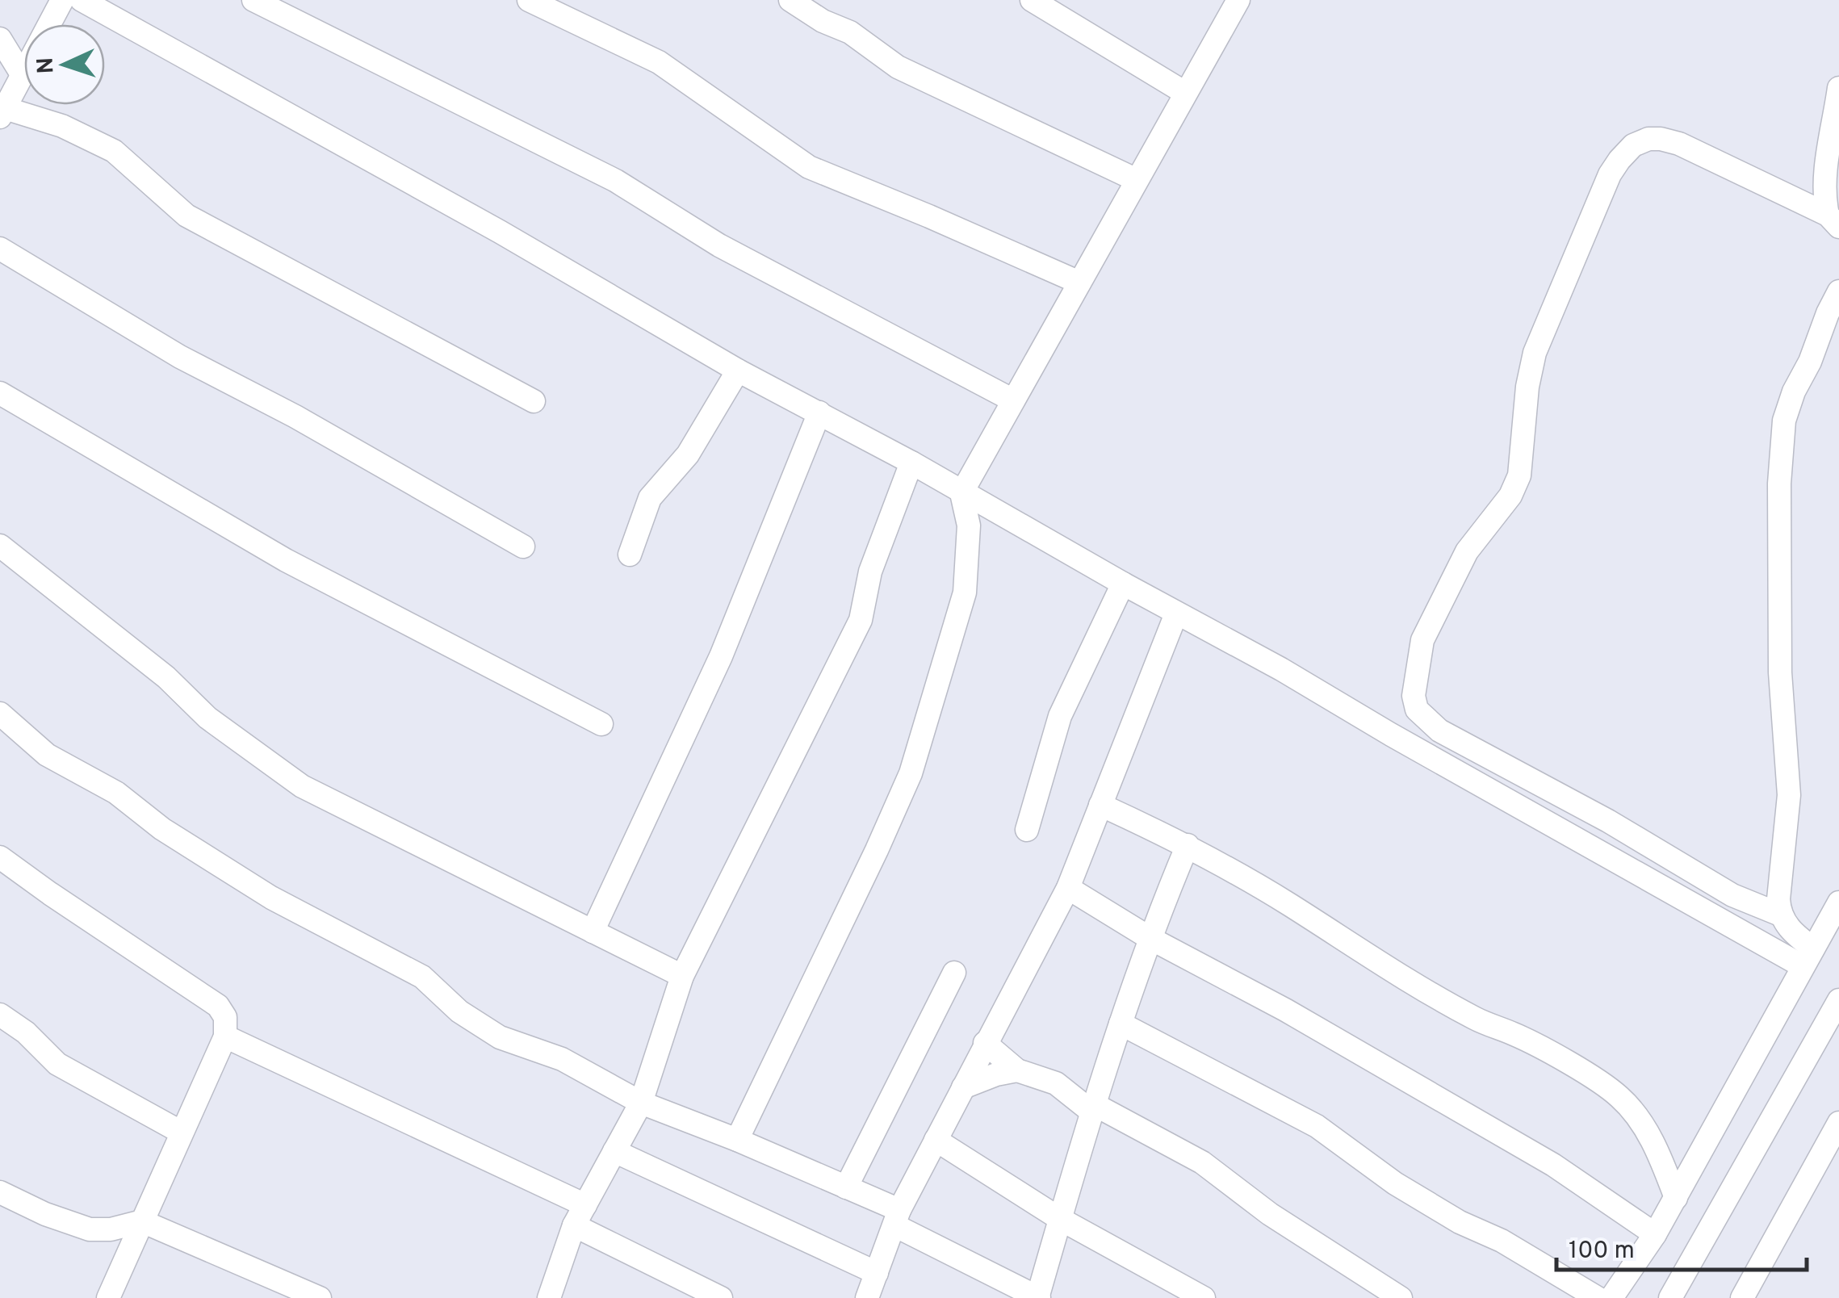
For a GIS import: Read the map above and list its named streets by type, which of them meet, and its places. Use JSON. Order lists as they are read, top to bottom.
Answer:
{
  "scale_bar": "100 m",
  "north": "left"
}
